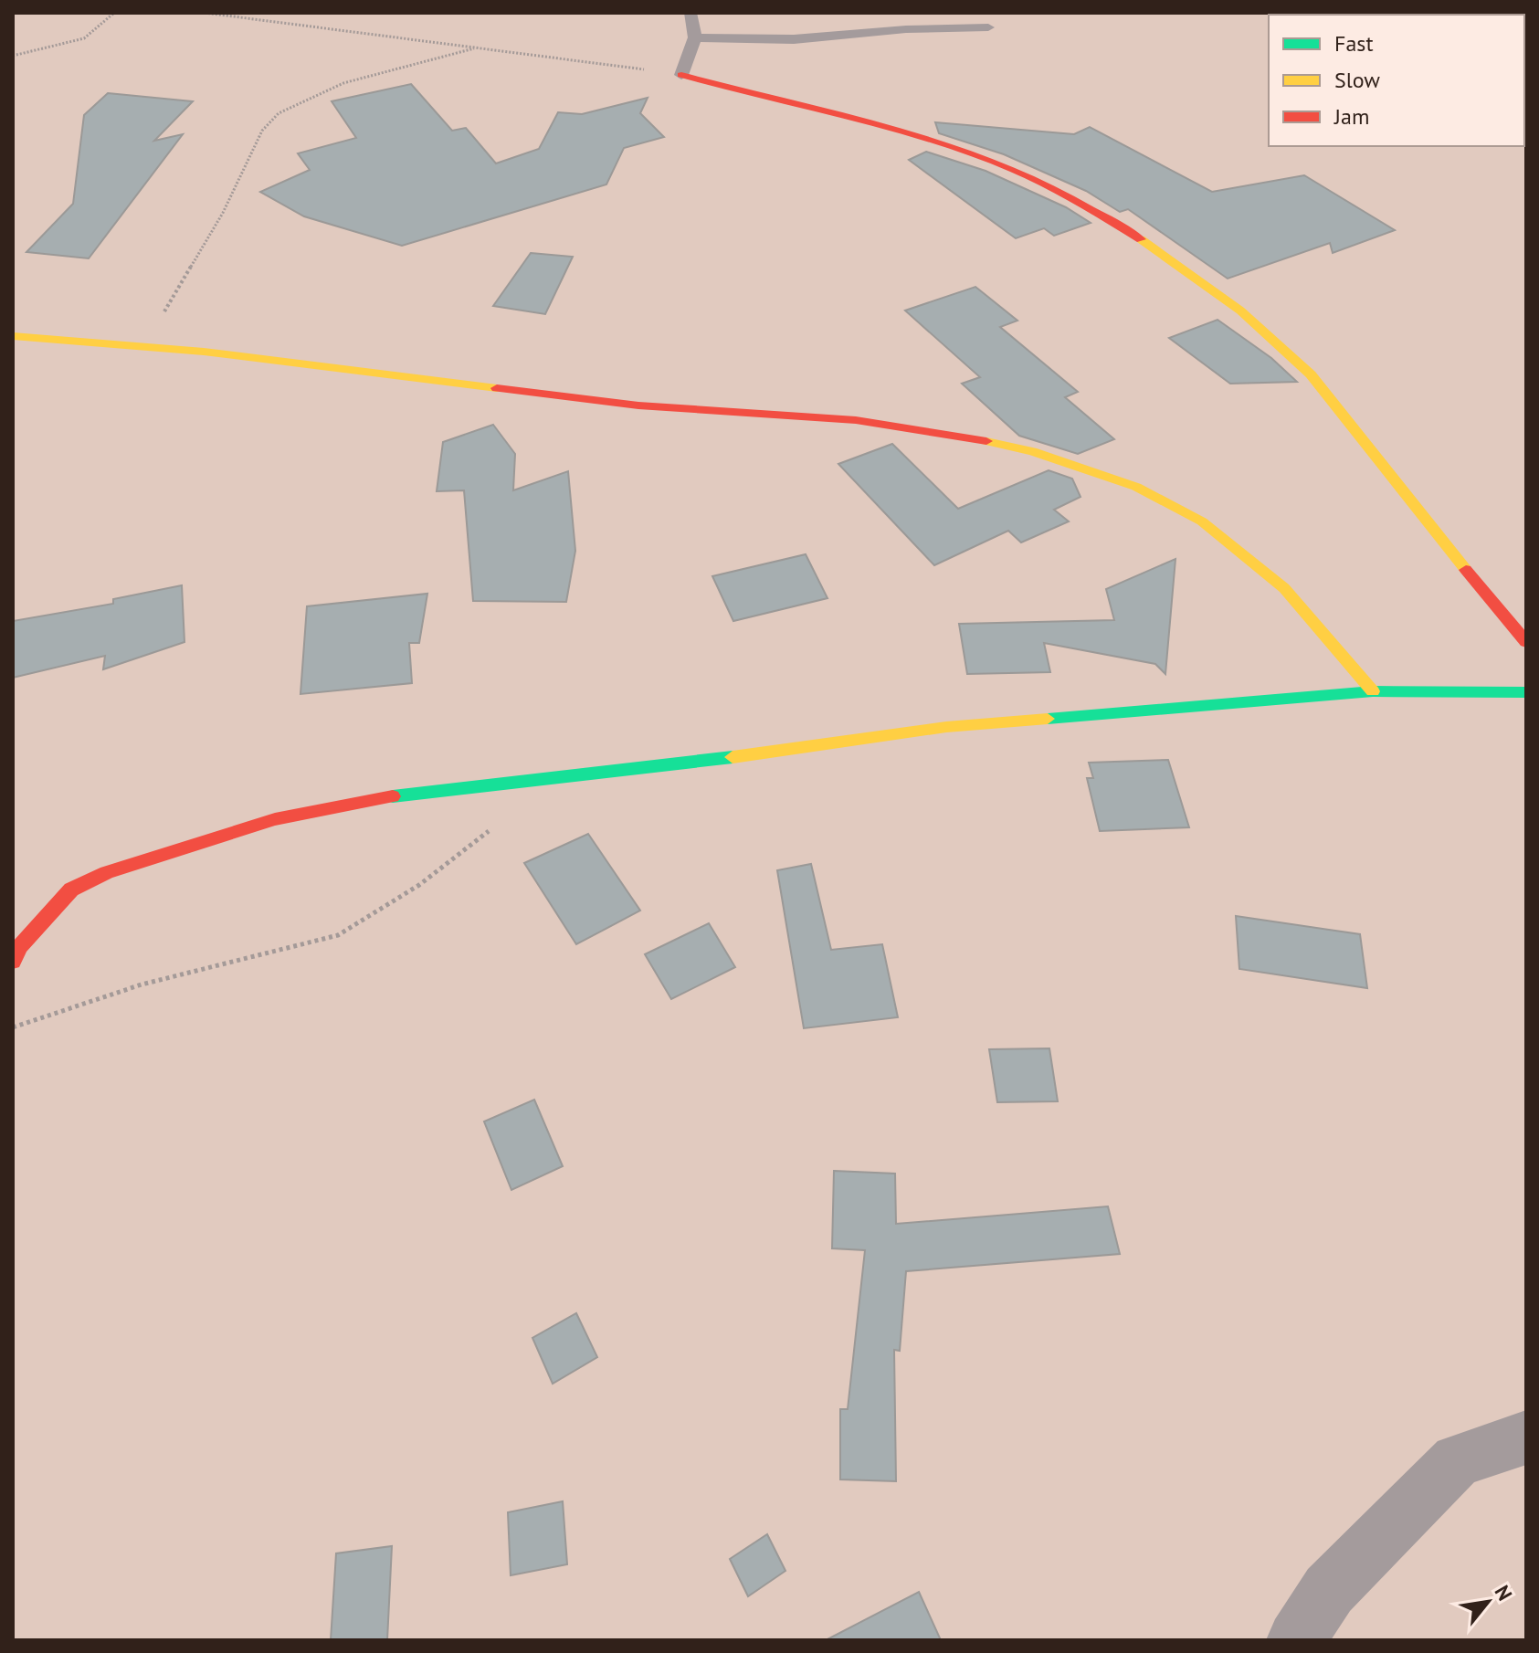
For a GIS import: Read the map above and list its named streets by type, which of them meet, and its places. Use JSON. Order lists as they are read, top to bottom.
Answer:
{
  "legend": ["Fast", "Slow", "Jam"],
  "north": "top right"
}
